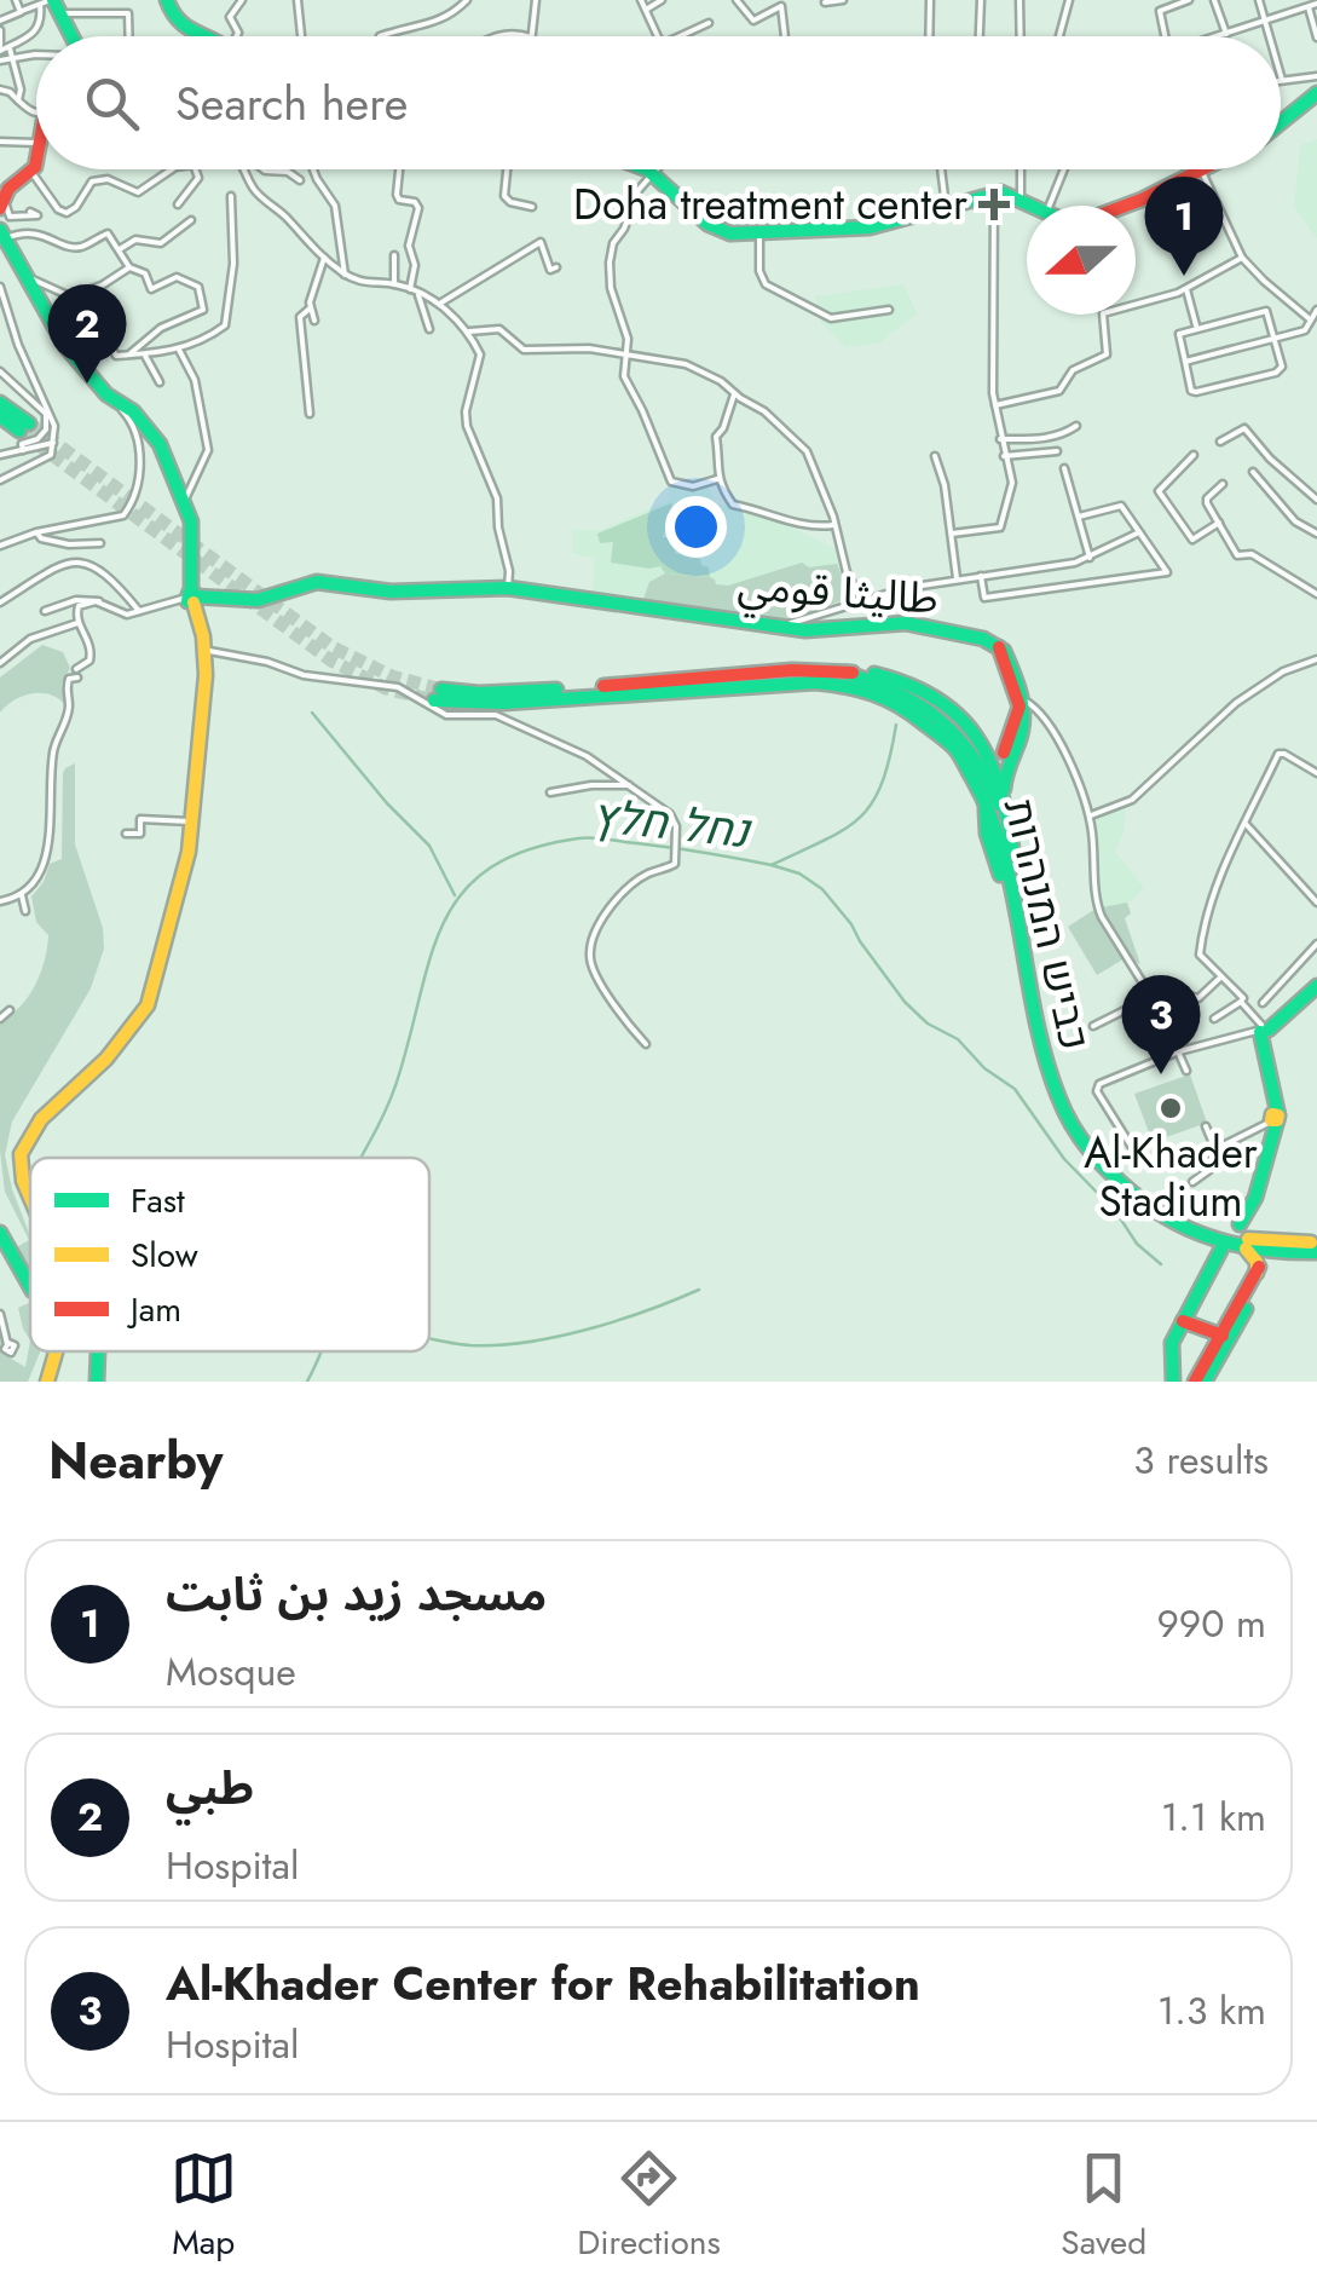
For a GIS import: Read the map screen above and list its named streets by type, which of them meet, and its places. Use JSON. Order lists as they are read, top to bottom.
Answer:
{
  "streets": {
    "main road": ["طاليثا قومي", "כביש המנהרות"]
  },
  "water": ["נחל חלץ"],
  "places": {
    "health": ["Doha treatment center"],
    "other": ["Al-Khader Stadium"]
  },
  "legend": ["Fast", "Slow", "Jam"],
  "north": "left",
  "page": {
    "search": "Search here",
    "pins": ["1", "2", "3"],
    "heading": ["Nearby", "3 results"],
    "list": [
      {
        "mark": "1",
        "name": "مسجد زيد بن ثابت",
        "note": "Mosque",
        "value": "990 m"
      },
      {
        "mark": "2",
        "name": "طبي",
        "note": "Hospital",
        "value": "1.1 km"
      },
      {
        "mark": "3",
        "name": "Al-Khader Center for Rehabilitation",
        "note": "Hospital",
        "value": "1.3 km"
      }
    ],
    "nav": ["Map", "Directions", "Saved"]
  }
}
